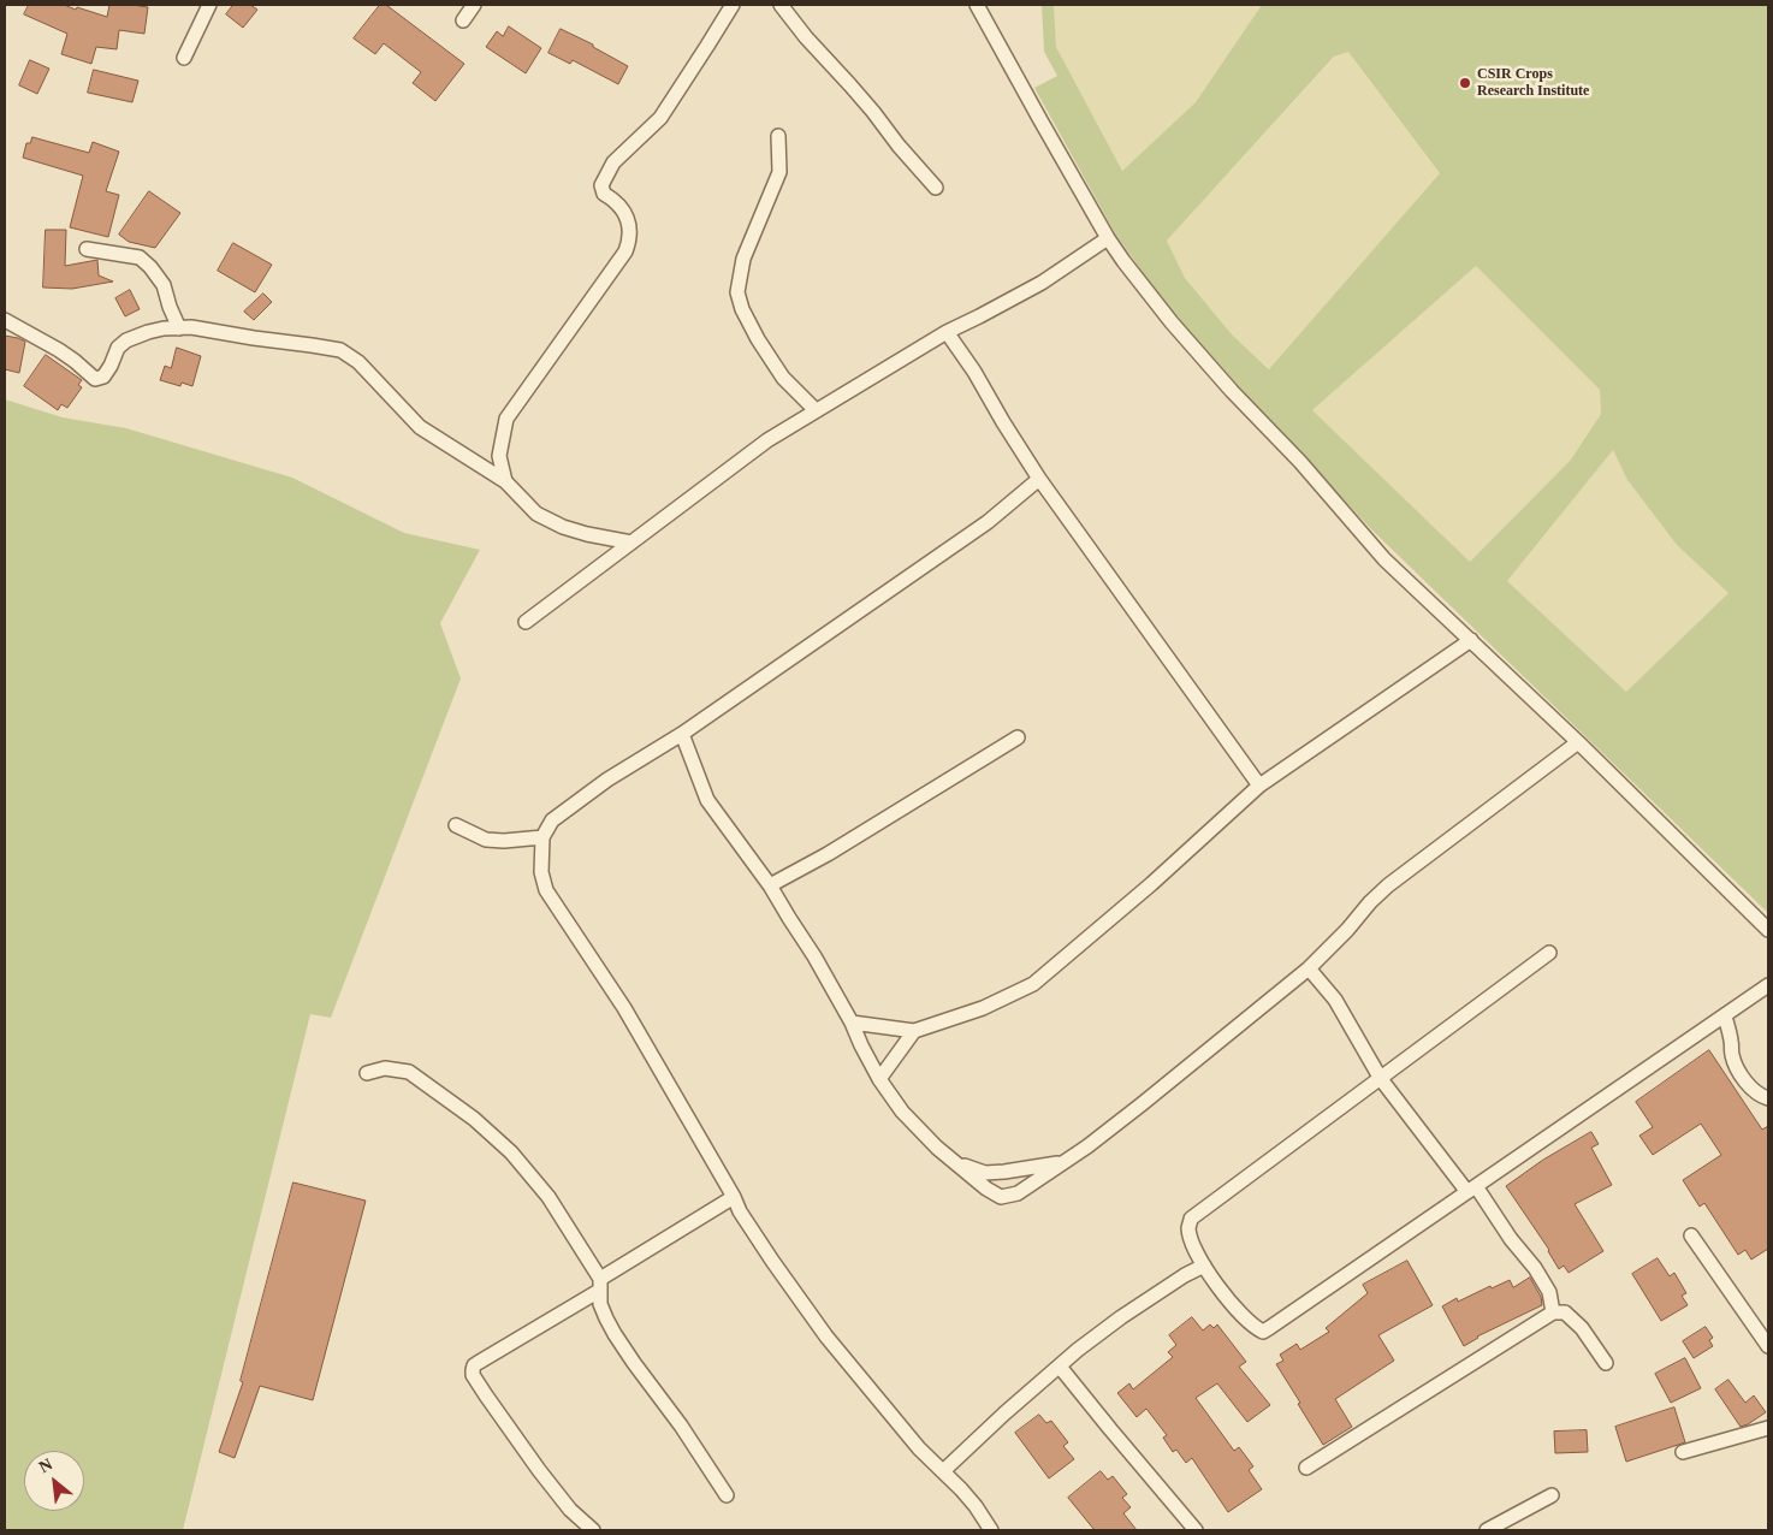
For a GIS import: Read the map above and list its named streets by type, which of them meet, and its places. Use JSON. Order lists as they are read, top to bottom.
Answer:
{
  "places": ["CSIR Crops Research Institute"],
  "north": "top left"
}
